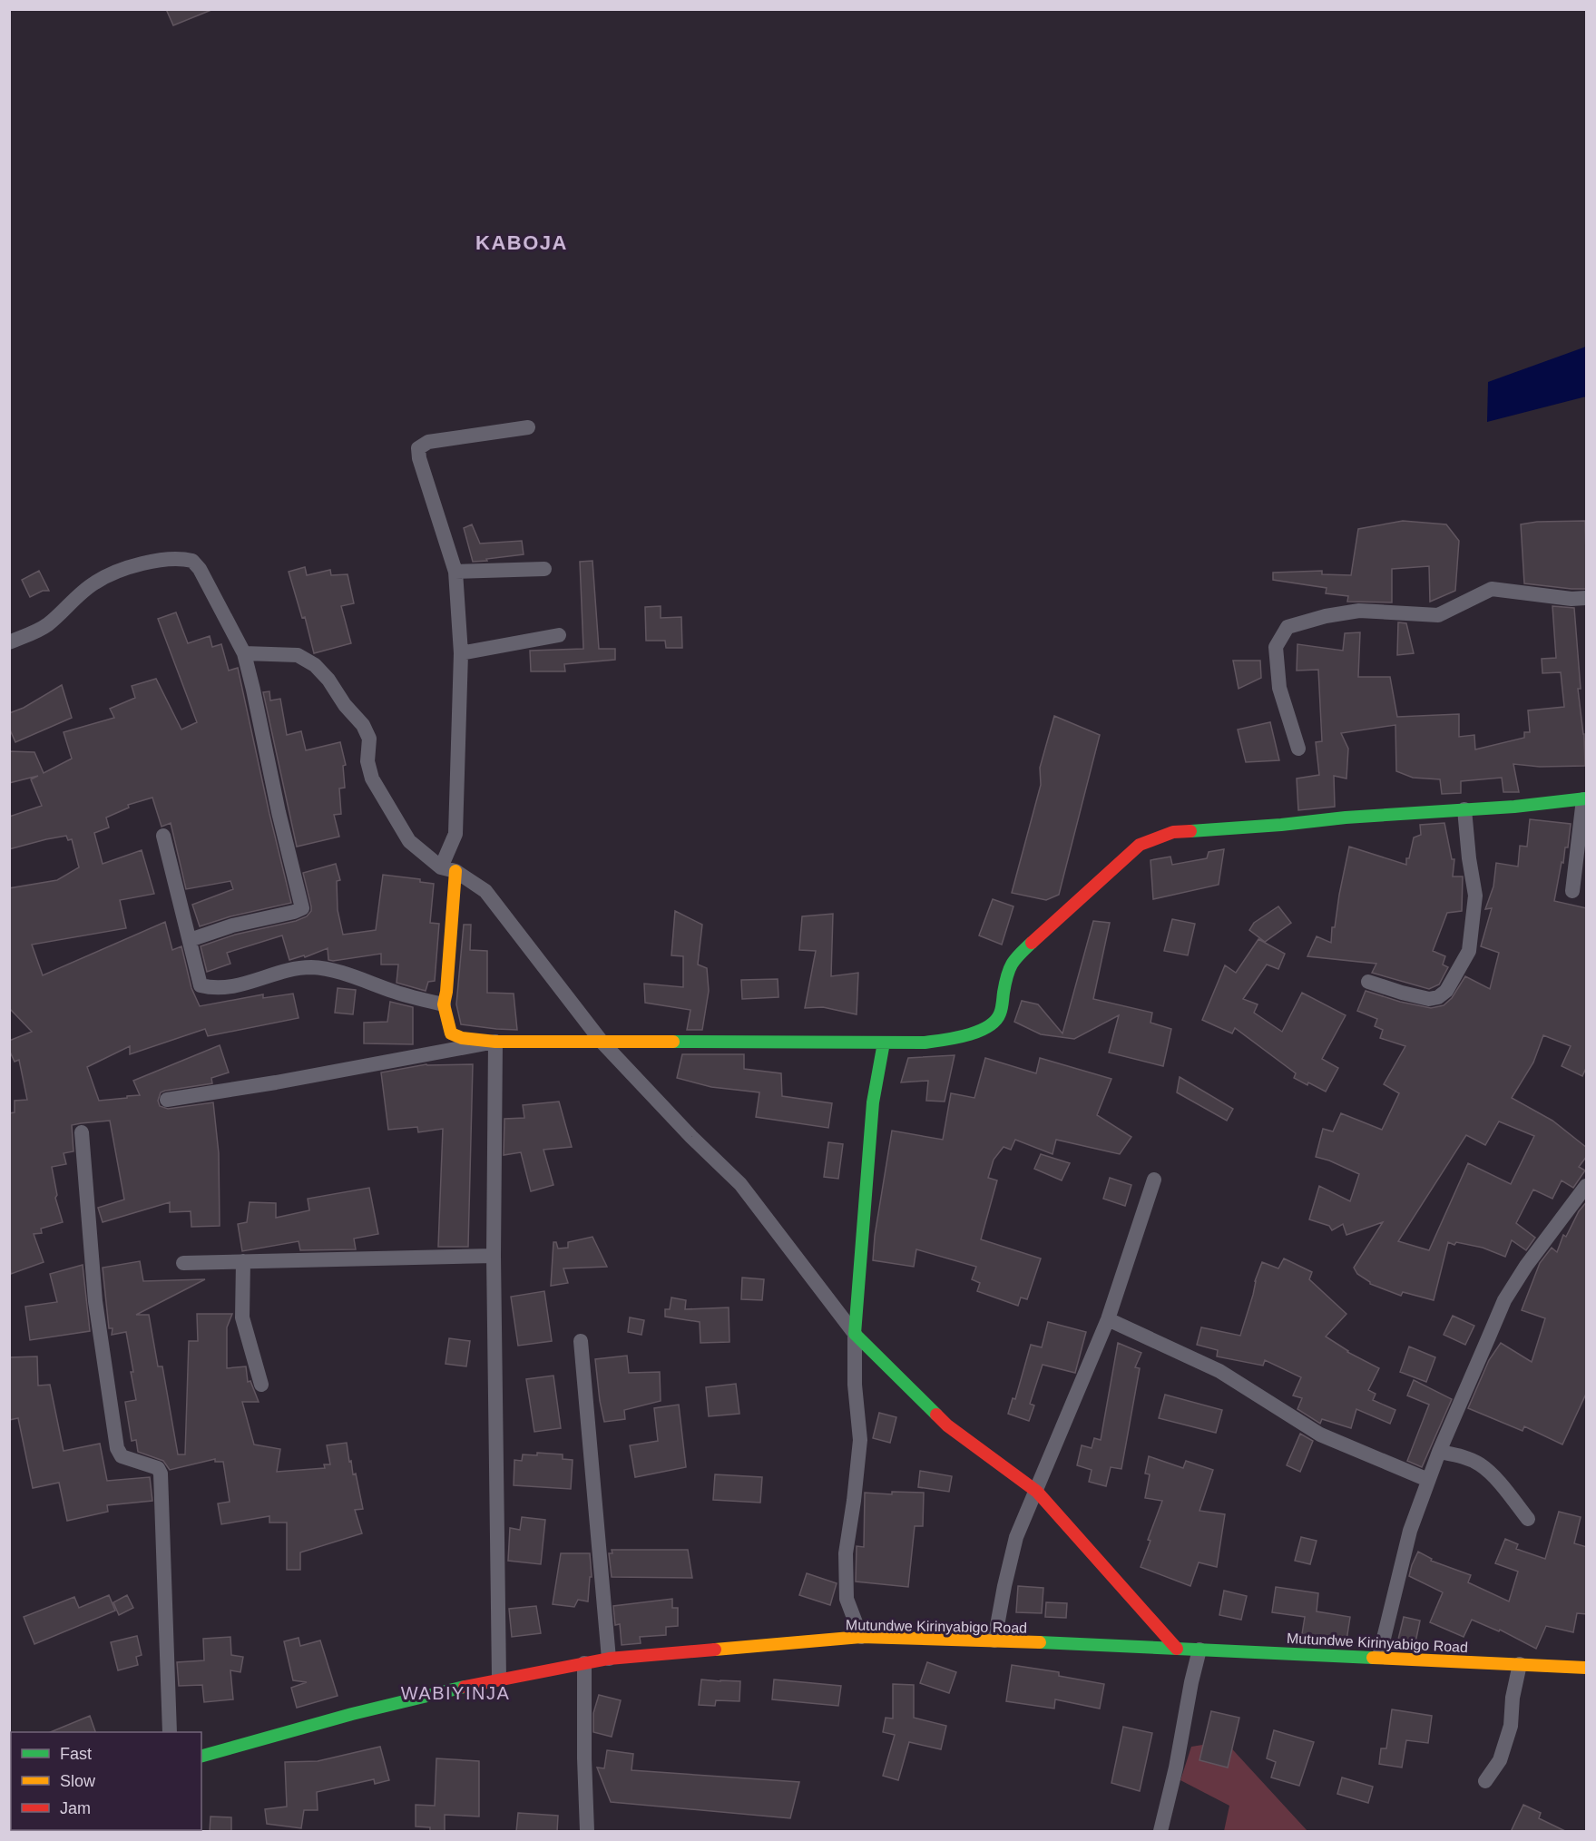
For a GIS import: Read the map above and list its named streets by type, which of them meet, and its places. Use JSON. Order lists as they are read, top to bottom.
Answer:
{
  "streets": {
    "street": ["Mutundwe Kirinyabigo Road"]
  },
  "districts": ["KABOJA", "WABIYINJA"],
  "legend": ["Fast", "Slow", "Jam"]
}
